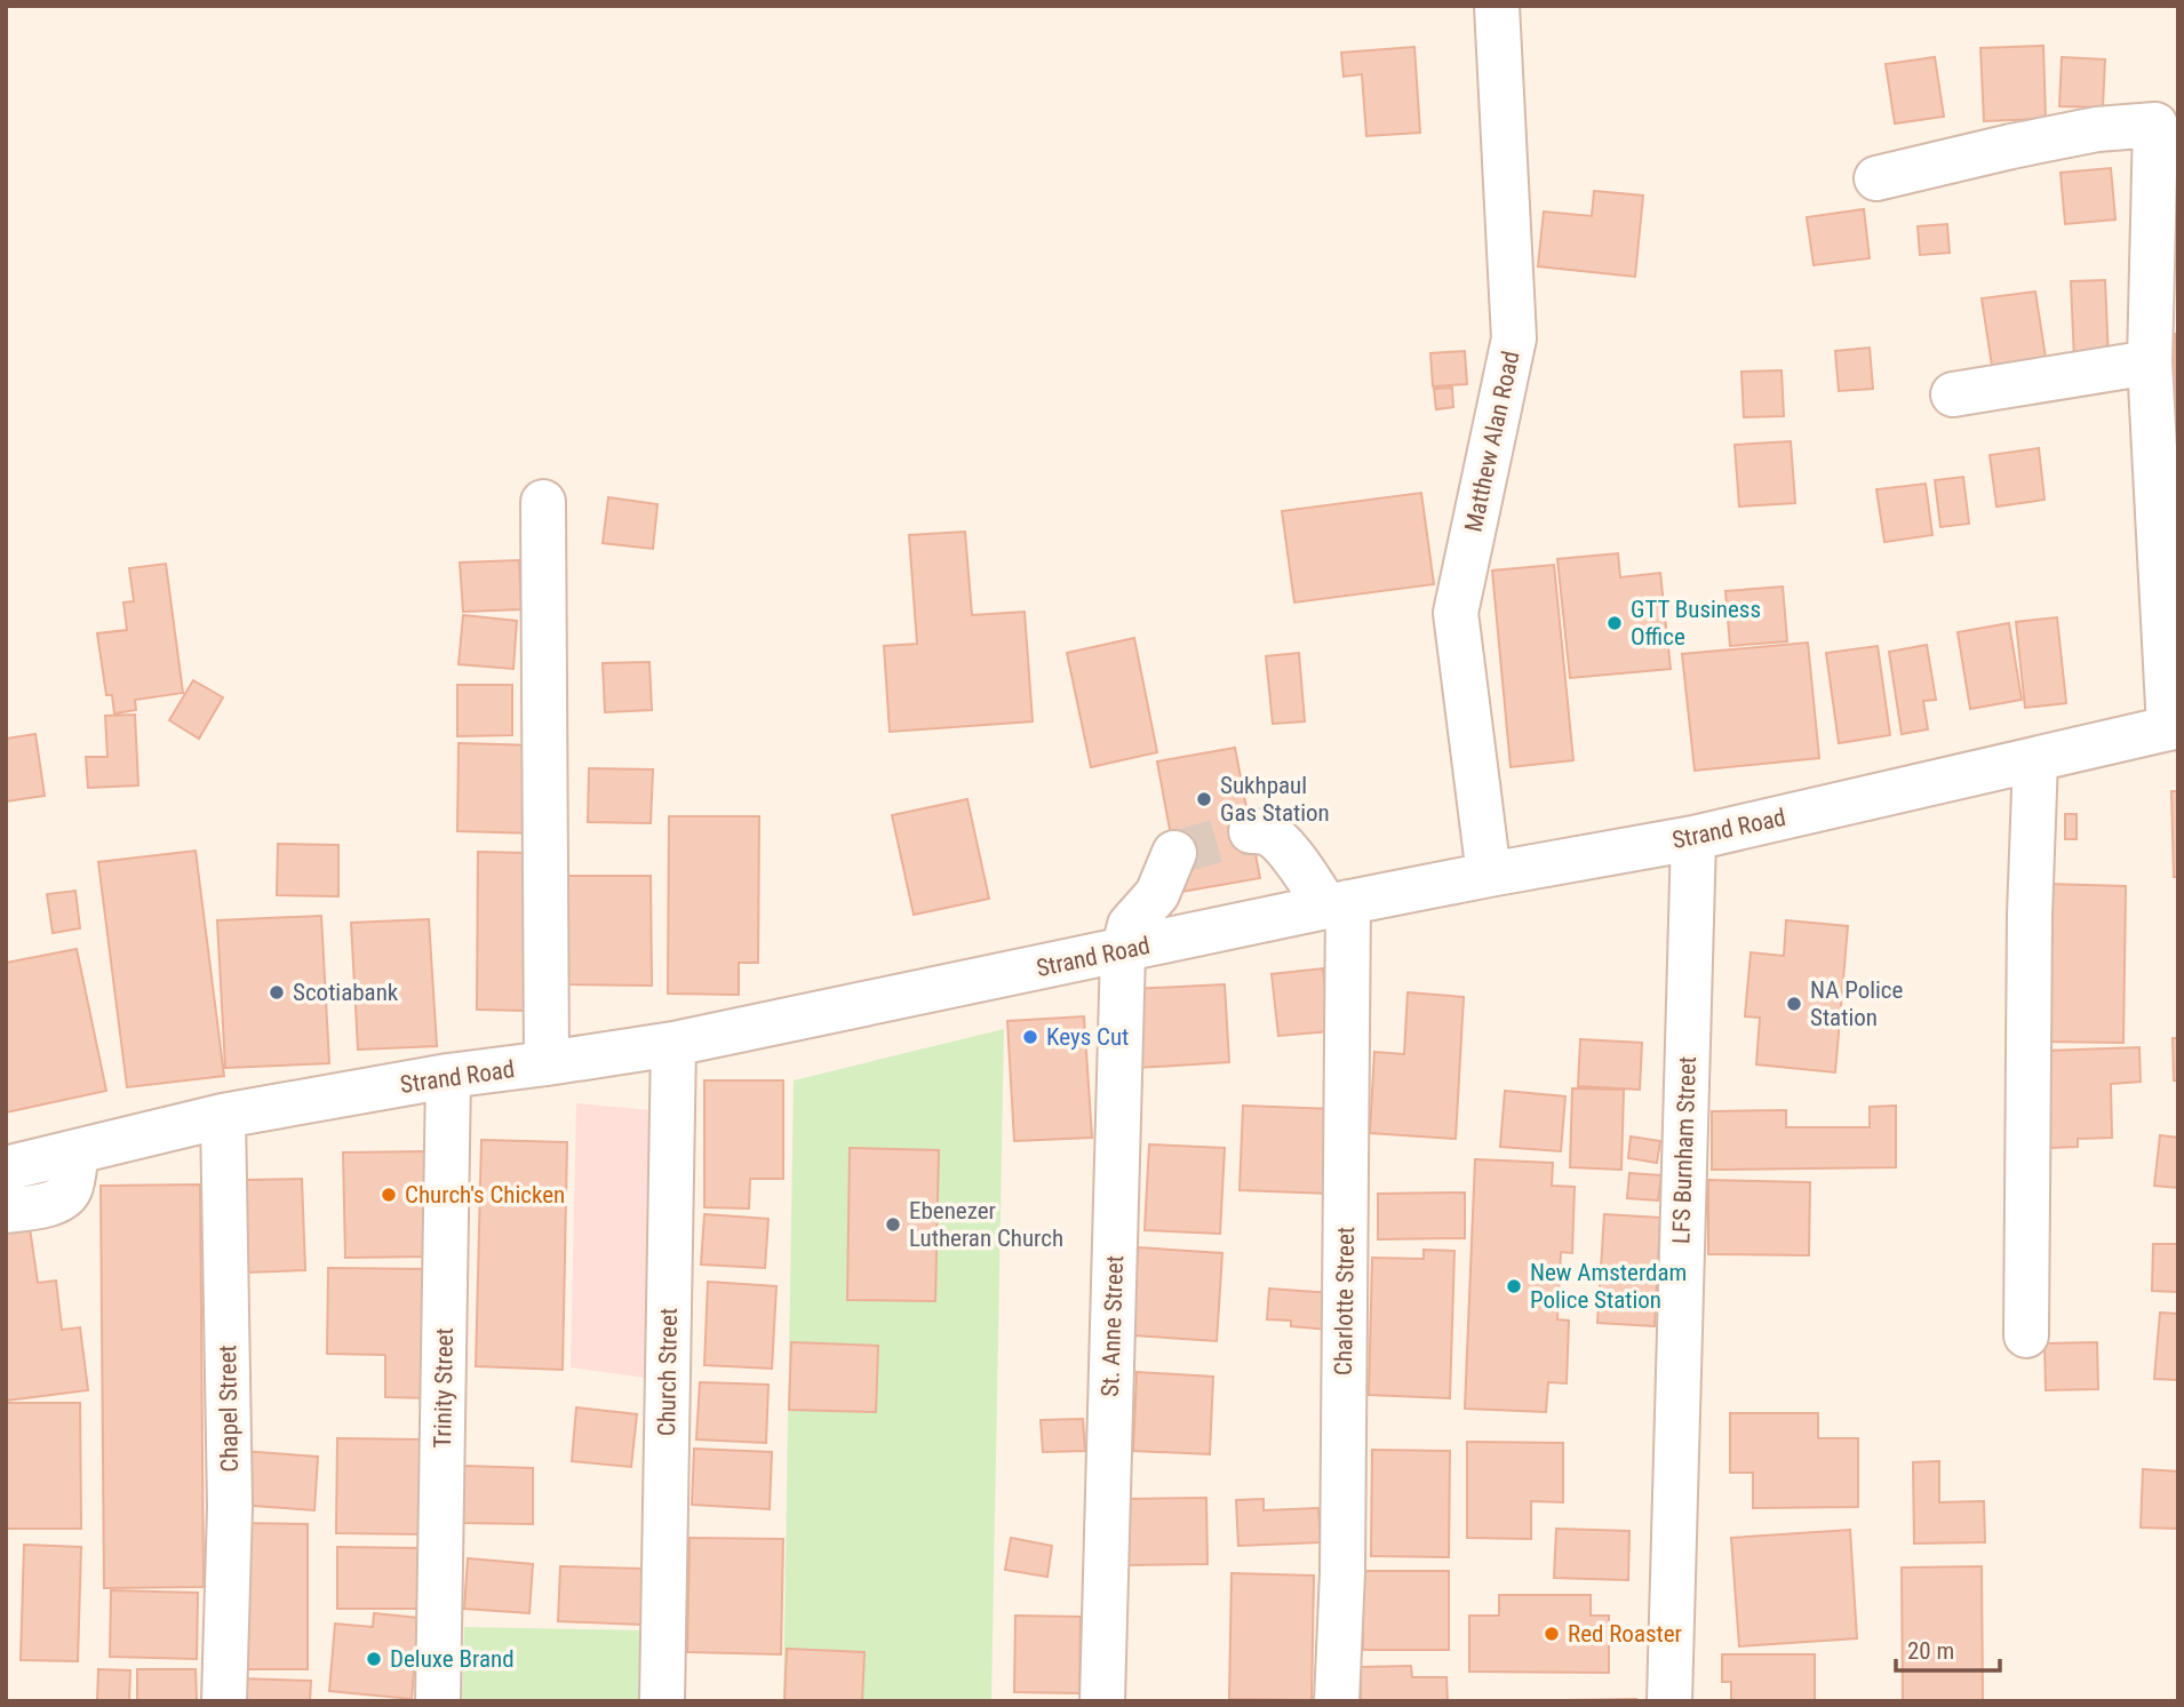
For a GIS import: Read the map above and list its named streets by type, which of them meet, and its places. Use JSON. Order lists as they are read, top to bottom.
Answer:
{
  "streets": {
    "street": [
      "Matthew Alan Road",
      "Strand Road",
      "LFS Burnham Street",
      "Charlotte Street",
      "St. Anne Street",
      "Church Street",
      "Trinity Street",
      "Chapel Street"
    ]
  },
  "crossings": [
    ["Matthew Alan Road", "Strand Road"],
    ["Strand Road", "LFS Burnham Street"],
    ["Strand Road", "Charlotte Street"],
    ["Strand Road", "St. Anne Street"],
    ["Strand Road", "Church Street"],
    ["Strand Road", "Trinity Street"],
    ["Strand Road", "Chapel Street"]
  ],
  "places": [
    "GTT Business Office",
    "Sukhpaul Gas Station",
    "Scotiabank",
    "NA Police Station",
    "Keys Cut",
    "Church's Chicken",
    "Ebenezer Lutheran Church",
    "New Amsterdam Police Station",
    "Red Roaster",
    "Deluxe Brand"
  ],
  "scale_bar": "20 m"
}
